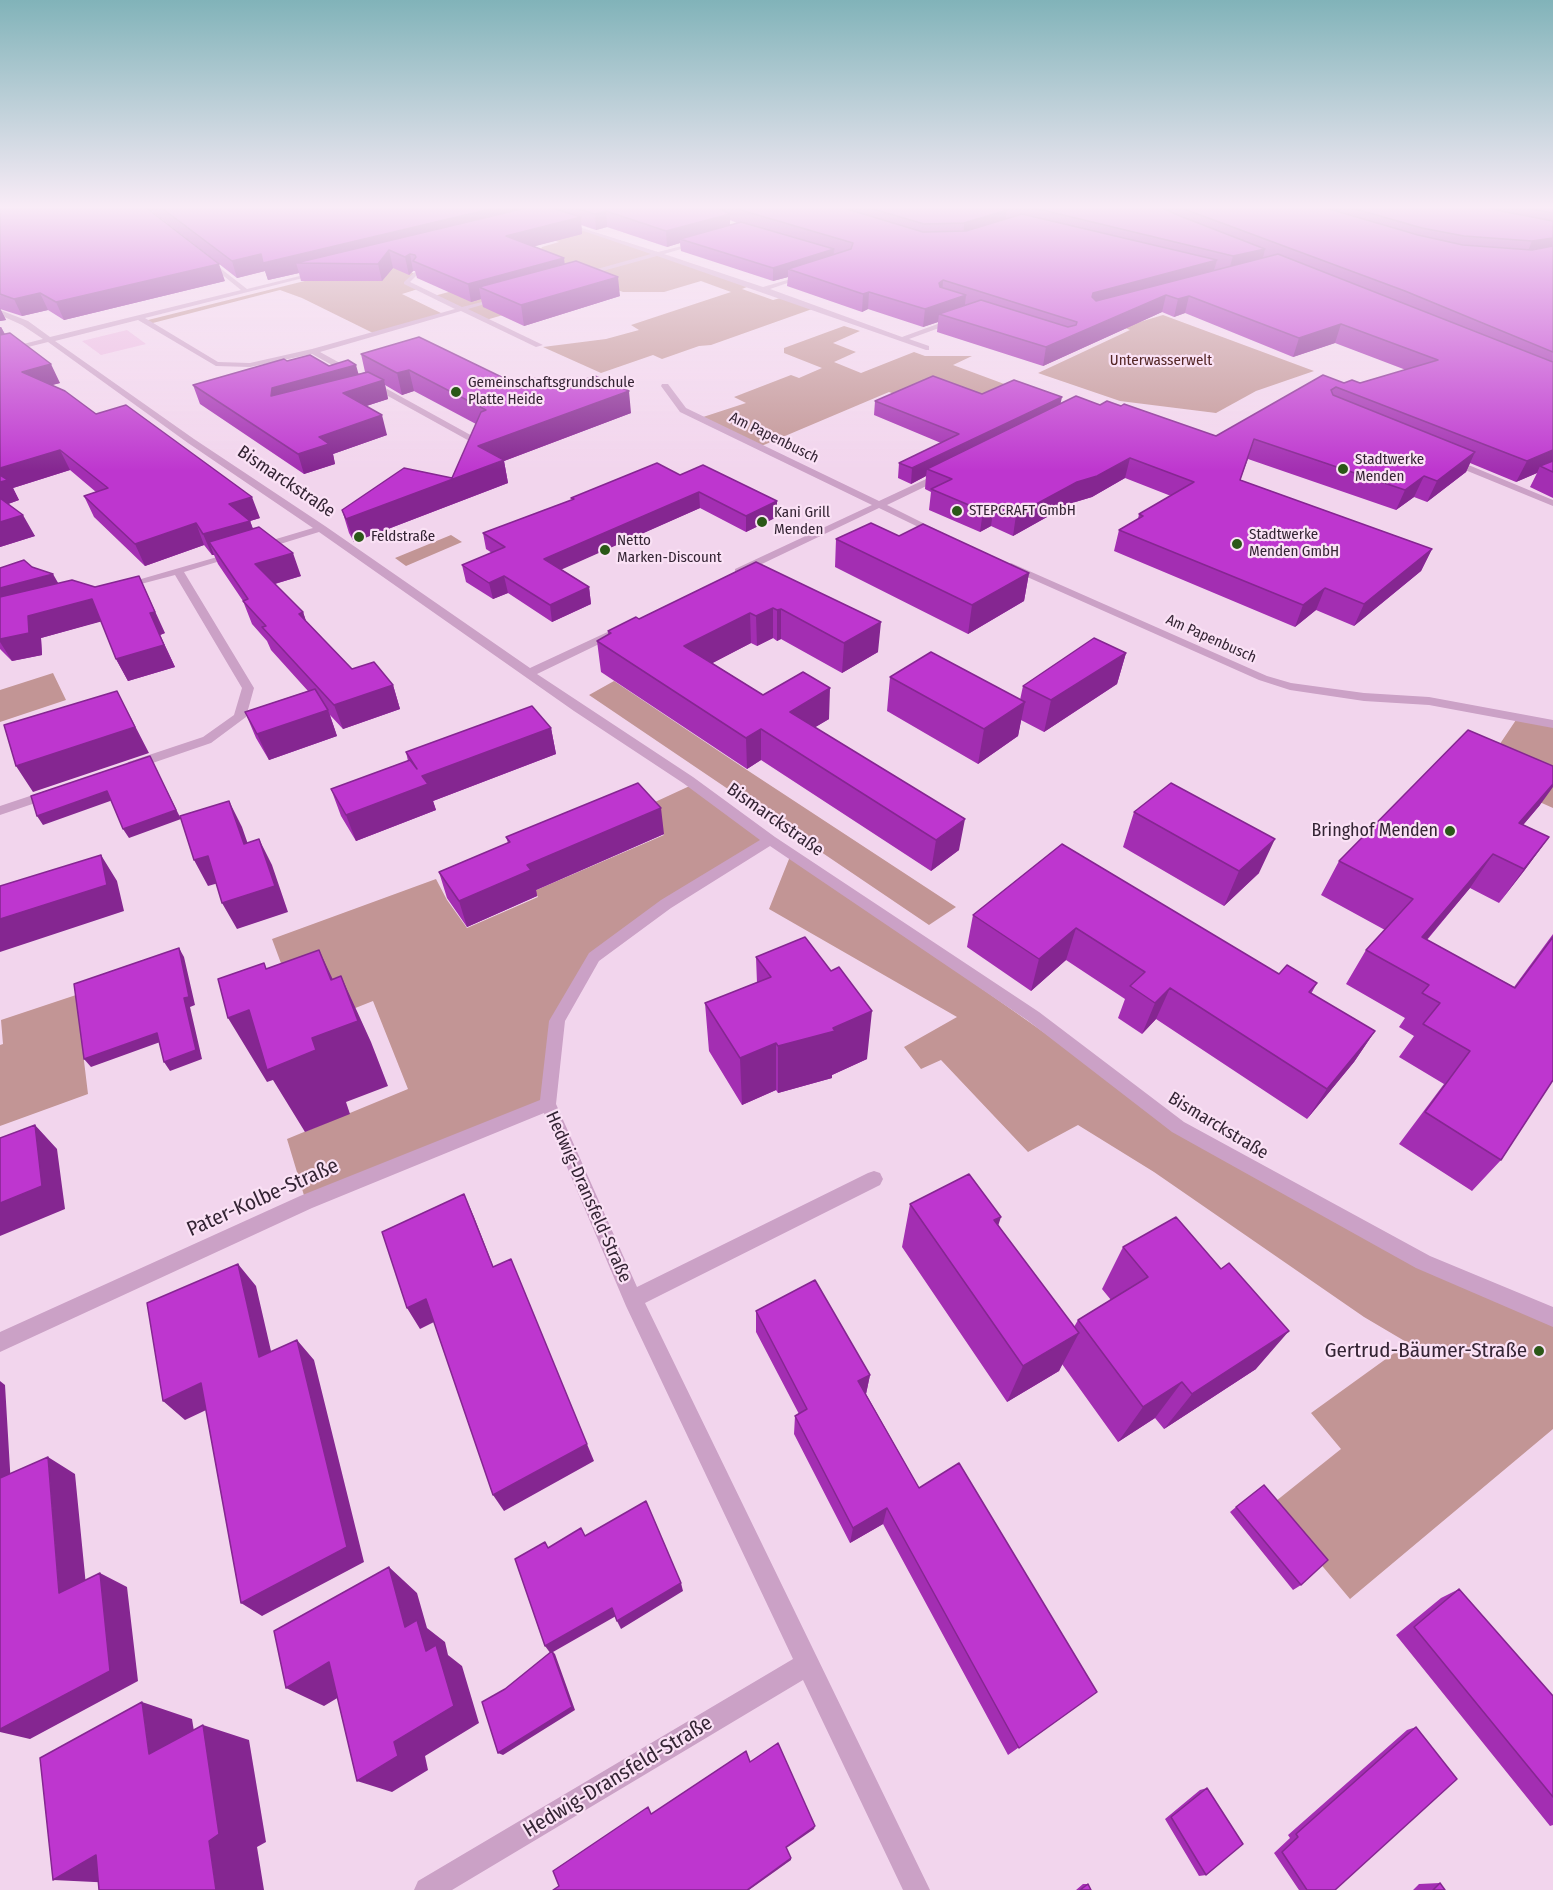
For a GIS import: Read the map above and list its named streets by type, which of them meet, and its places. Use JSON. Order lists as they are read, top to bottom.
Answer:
{
  "streets": {
    "street": [
      "Am Papenbusch",
      "Bismarckstraße",
      "Hedwig-Dransfeld-Straße",
      "Pater-Kolbe-Straße"
    ]
  },
  "crossings": [
    ["Bismarckstraße", "Hedwig-Dransfeld-Straße"],
    ["Hedwig-Dransfeld-Straße", "Pater-Kolbe-Straße"]
  ],
  "parks": ["Unterwasserwelt"],
  "places": [
    "Gemeinschaftsgrundschule Platte Heide",
    "Stadtwerke Menden",
    "STEPCRAFT GmbH",
    "Kani Grill Menden",
    "Feldstraße",
    "Stadtwerke Menden GmbH",
    "Netto Marken-Discount",
    "Bringhof Menden",
    "Gertrud-Bäumer-Straße"
  ]
}
